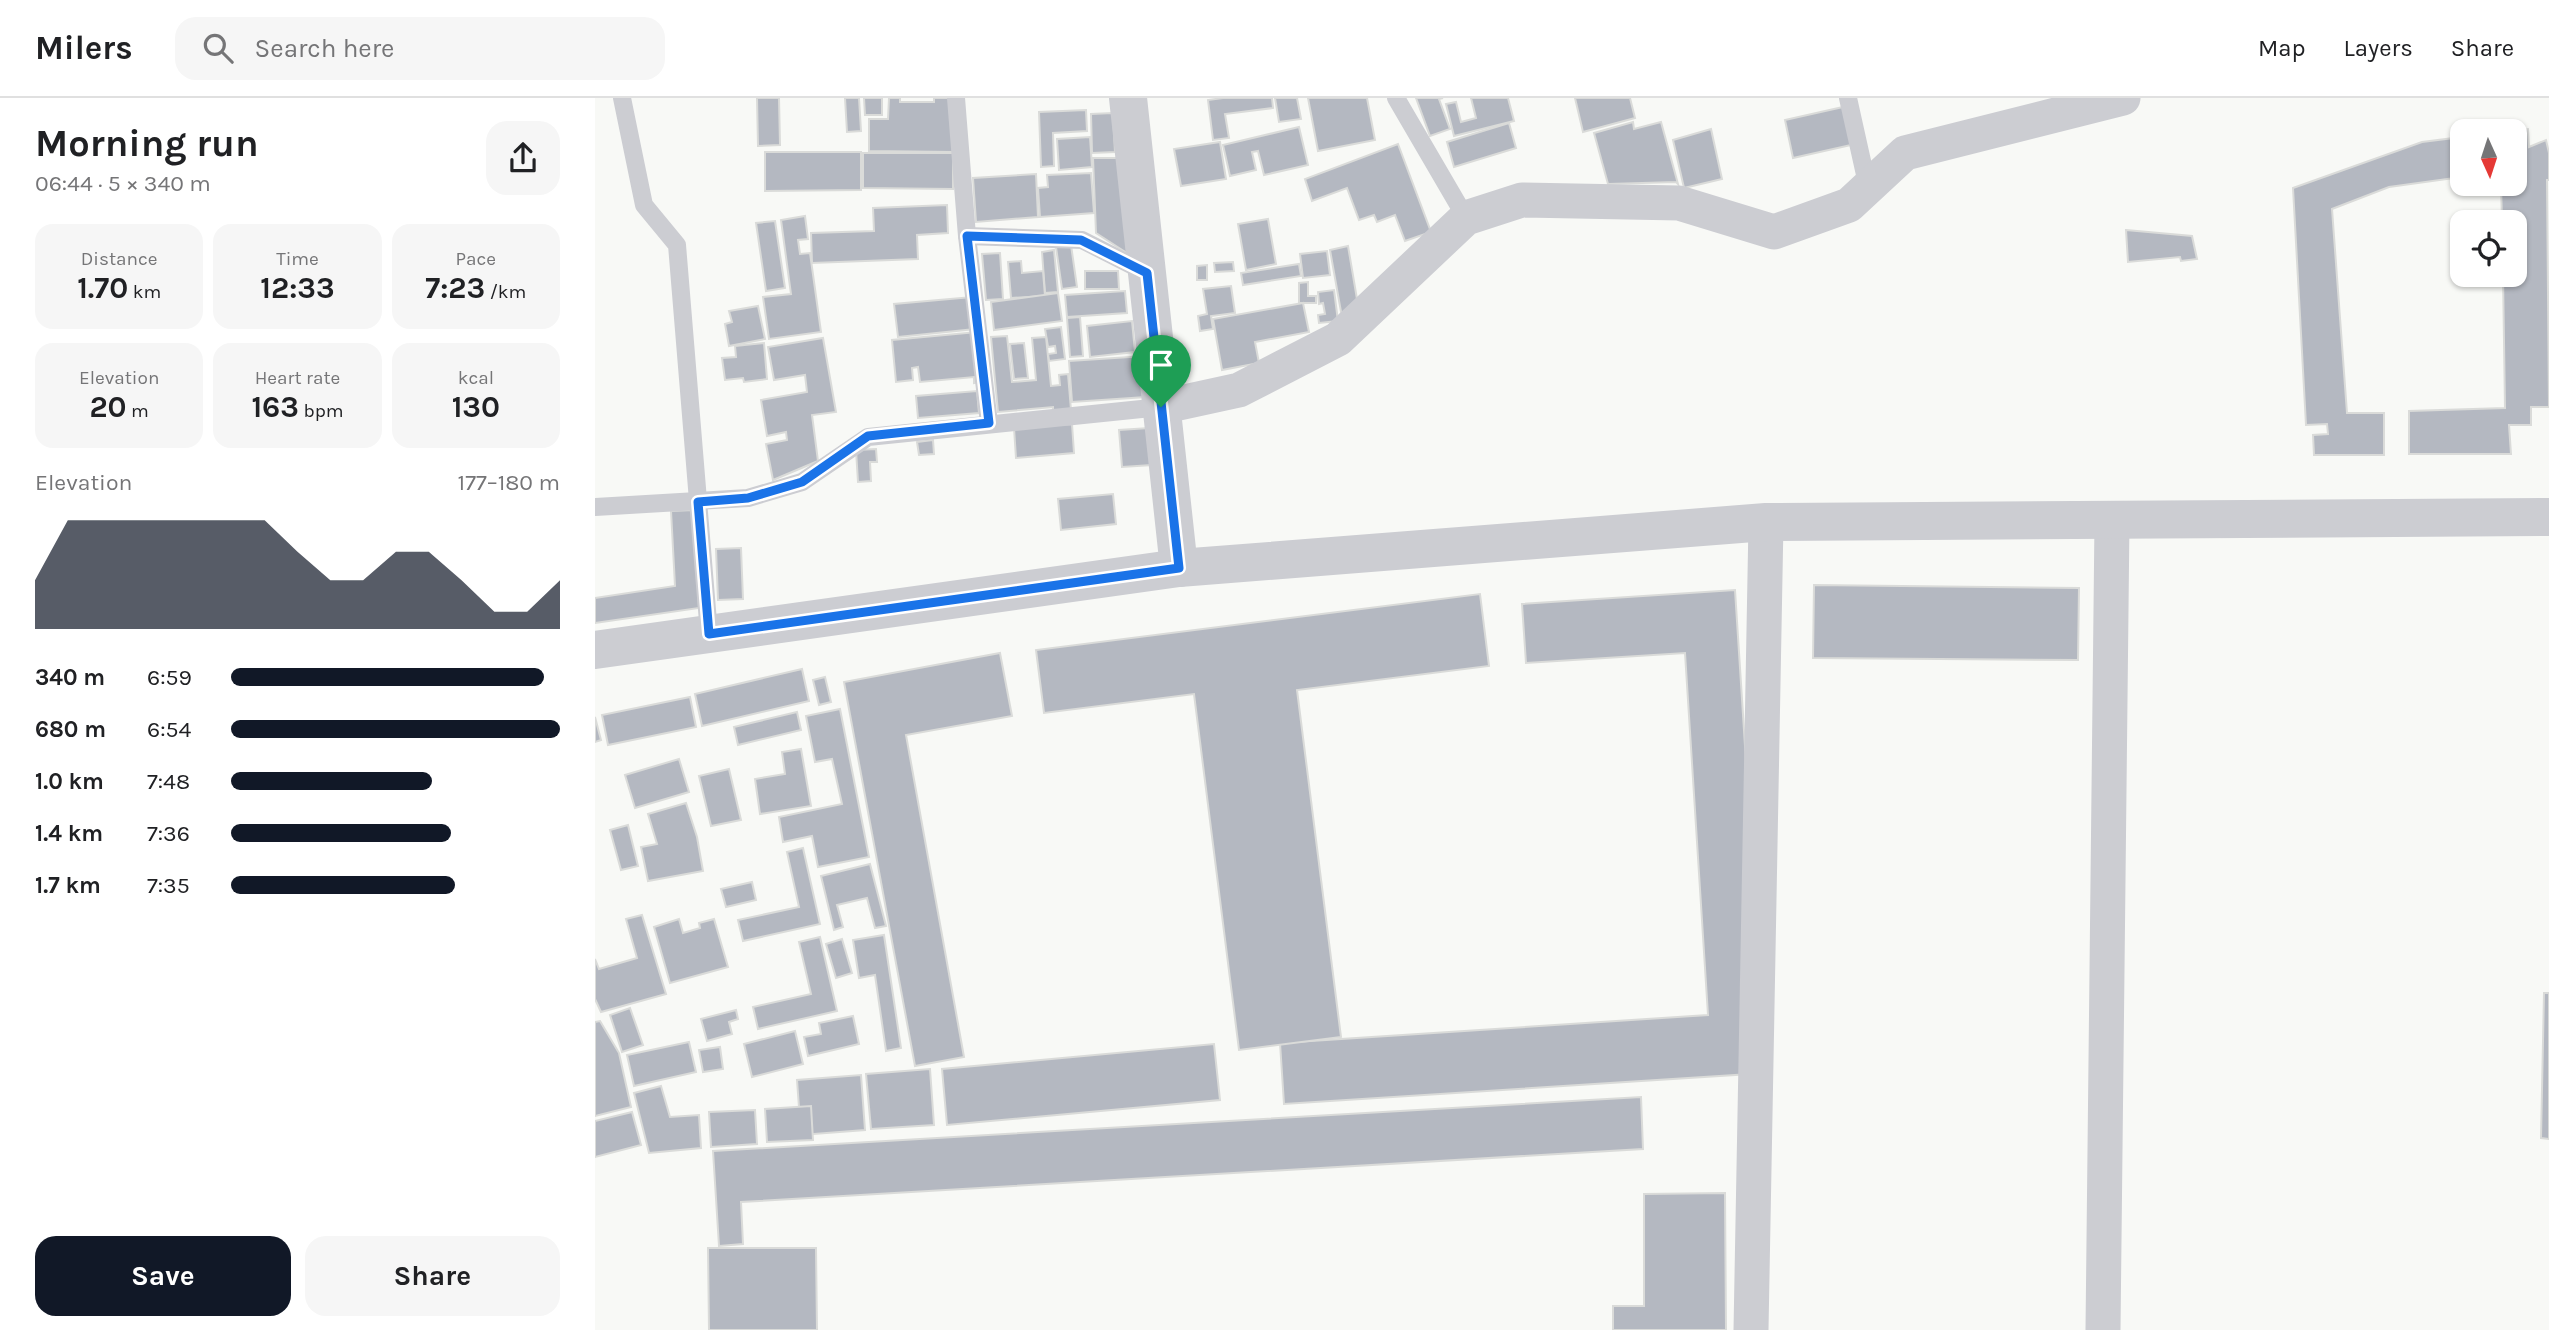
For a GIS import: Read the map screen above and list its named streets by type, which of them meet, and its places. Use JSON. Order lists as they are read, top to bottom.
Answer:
{
  "north": "bottom",
  "page": {
    "header": "Milers",
    "search": "Search here",
    "nav": ["Map", "Layers", "Share"],
    "heading": ["Morning run", "06:44 · 5 × 340 m"],
    "stats": [
      ["Distance", "1.70 km"],
      ["Time", "12:33"],
      ["Pace", "7:23 /km"],
      ["Elevation", "20 m"],
      ["Heart rate", "163 bpm"],
      ["kcal", "130"]
    ],
    "chart": ["Elevation", "177–180 m"],
    "list": [
      {
        "name": "340 m",
        "note": "6:59"
      },
      {
        "name": "680 m",
        "note": "6:54"
      },
      {
        "name": "1.0 km",
        "note": "7:48"
      },
      {
        "name": "1.4 km",
        "note": "7:36"
      },
      {
        "name": "1.7 km",
        "note": "7:35"
      }
    ],
    "buttons": ["Save", "Share"]
  }
}
